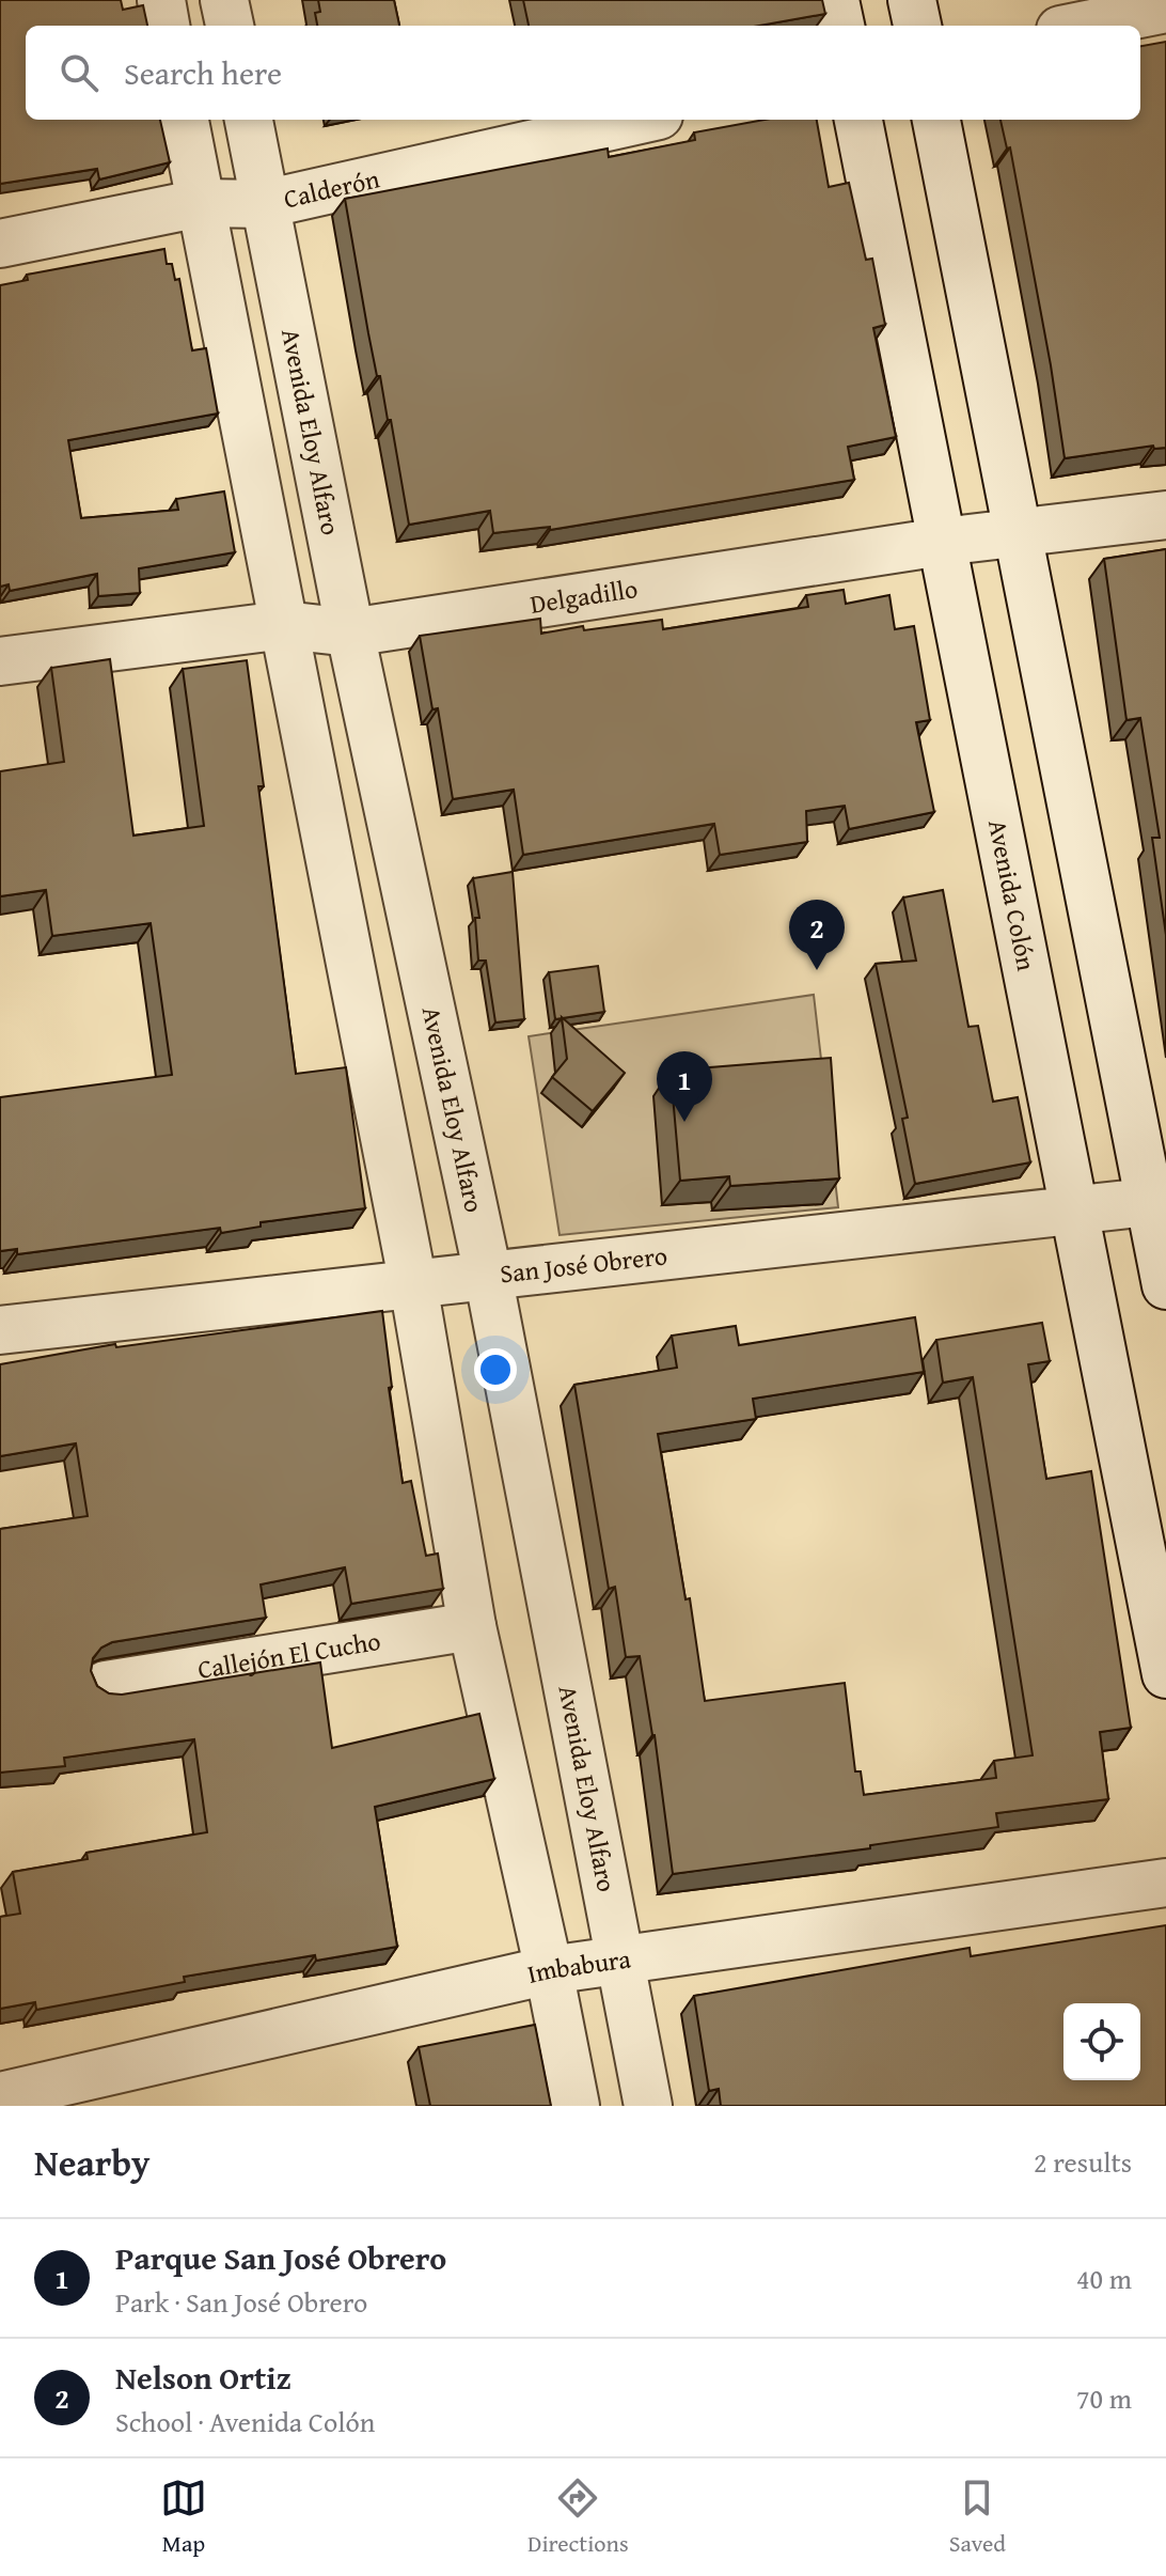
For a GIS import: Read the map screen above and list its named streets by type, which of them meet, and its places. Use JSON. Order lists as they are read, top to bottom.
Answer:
{
  "streets": {
    "street": [
      "Calderón",
      "Avenida Eloy Alfaro",
      "Delgadillo",
      "Avenida Colón",
      "San José Obrero",
      "Callejón El Cucho",
      "Imbabura"
    ]
  },
  "crossings": [
    ["Calderón", "Avenida Eloy Alfaro"],
    ["Avenida Eloy Alfaro", "Delgadillo"],
    ["Avenida Eloy Alfaro", "San José Obrero"],
    ["Avenida Eloy Alfaro", "Imbabura"],
    ["Delgadillo", "Avenida Colón"],
    ["Avenida Colón", "San José Obrero"]
  ],
  "page": {
    "search": "Search here",
    "pins": ["2", "1"],
    "heading": ["Nearby", "2 results"],
    "list": [
      {
        "mark": "1",
        "name": "Parque San José Obrero",
        "note": "Park · San José Obrero",
        "value": "40 m"
      },
      {
        "mark": "2",
        "name": "Nelson Ortiz",
        "note": "School · Avenida Colón",
        "value": "70 m"
      }
    ],
    "nav": ["Map", "Directions", "Saved"]
  }
}
